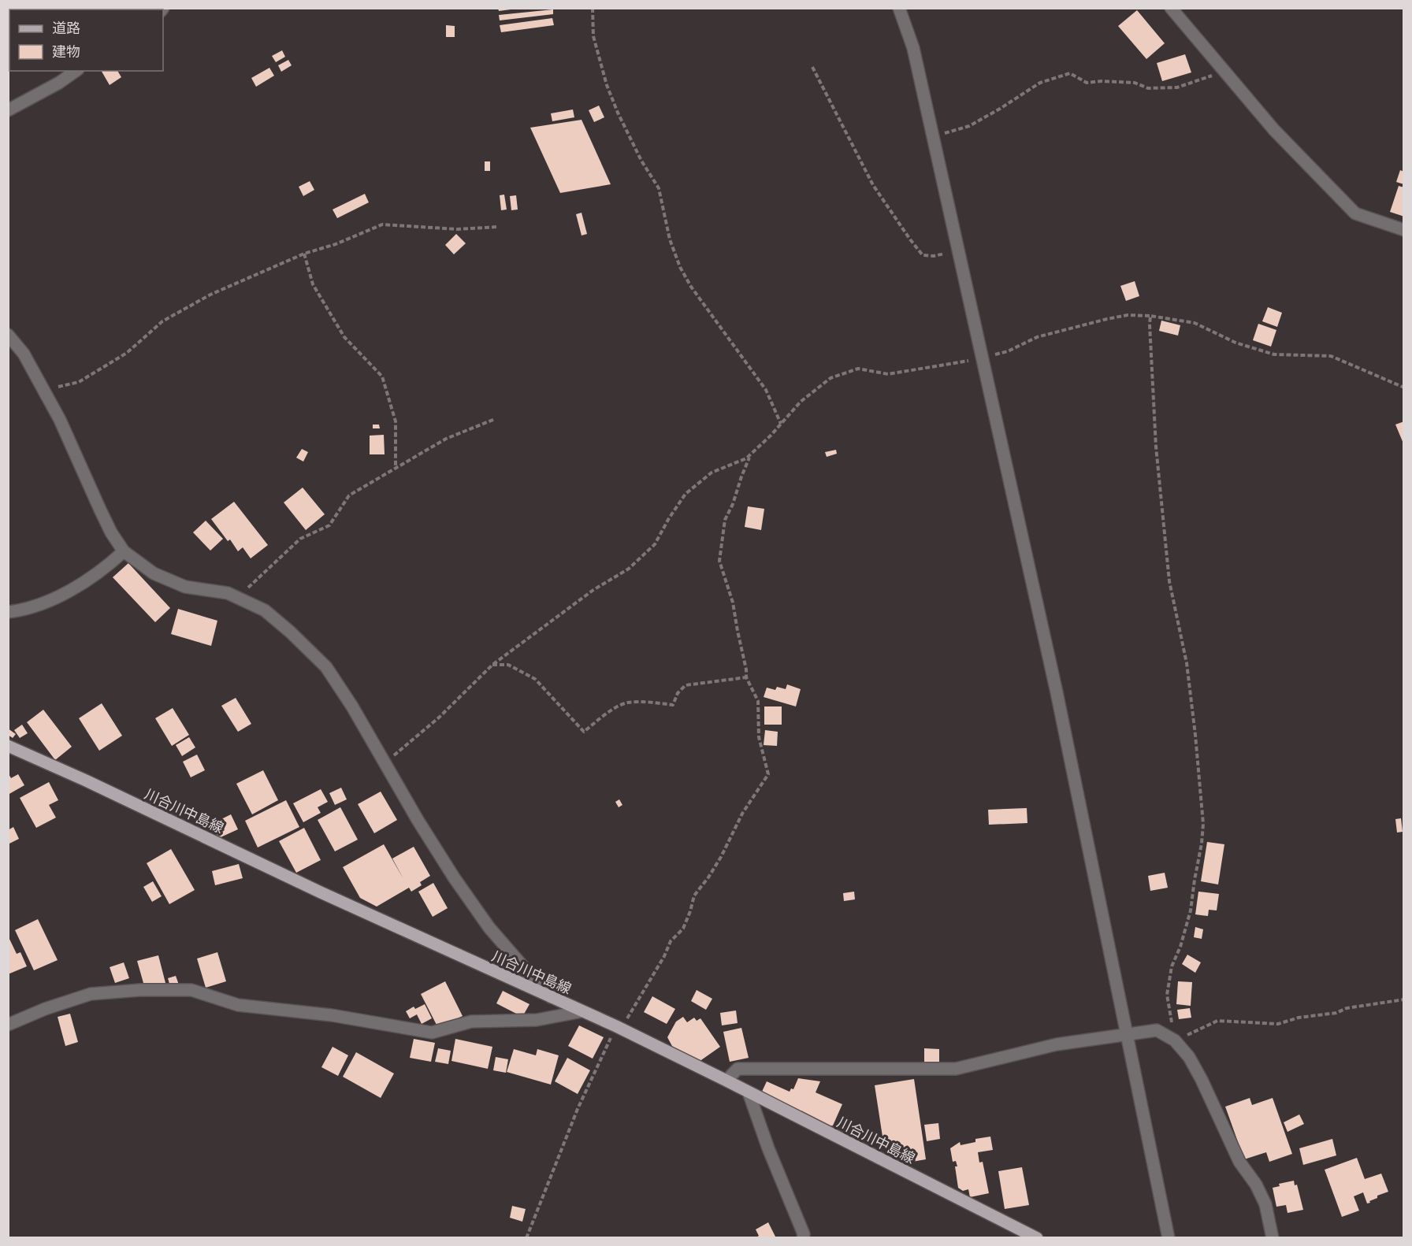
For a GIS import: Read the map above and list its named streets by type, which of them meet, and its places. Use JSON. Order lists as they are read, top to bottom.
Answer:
{
  "streets": {
    "main road": ["川合川中島線"]
  },
  "legend": ["道路", "建物"]
}
